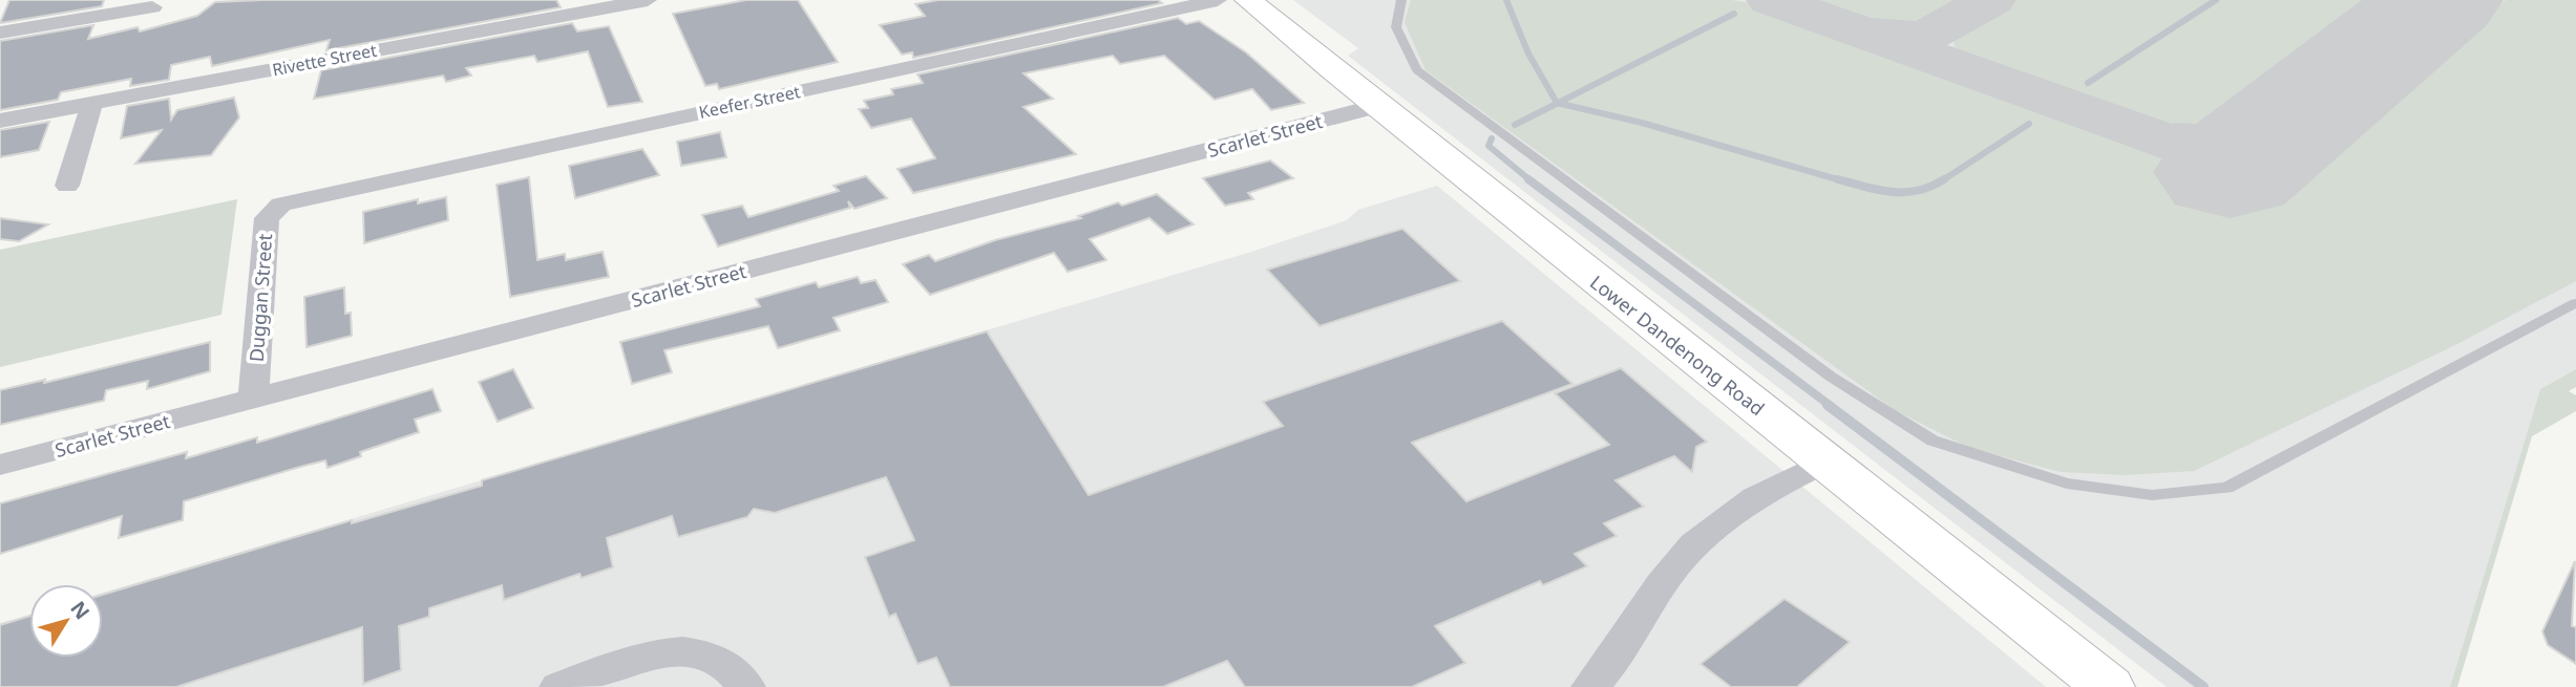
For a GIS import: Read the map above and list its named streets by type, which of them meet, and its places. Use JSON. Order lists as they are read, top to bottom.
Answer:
{
  "streets": {
    "highway": ["Lower Dandenong Road"],
    "street": [
      "Rivette Street",
      "Keefer Street",
      "Scarlet Street",
      "Duggan Street"
    ]
  },
  "crossings": [
    ["Keefer Street", "Duggan Street"],
    ["Scarlet Street", "Duggan Street"],
    ["Scarlet Street", "Lower Dandenong Road"]
  ],
  "north": "top right"
}
